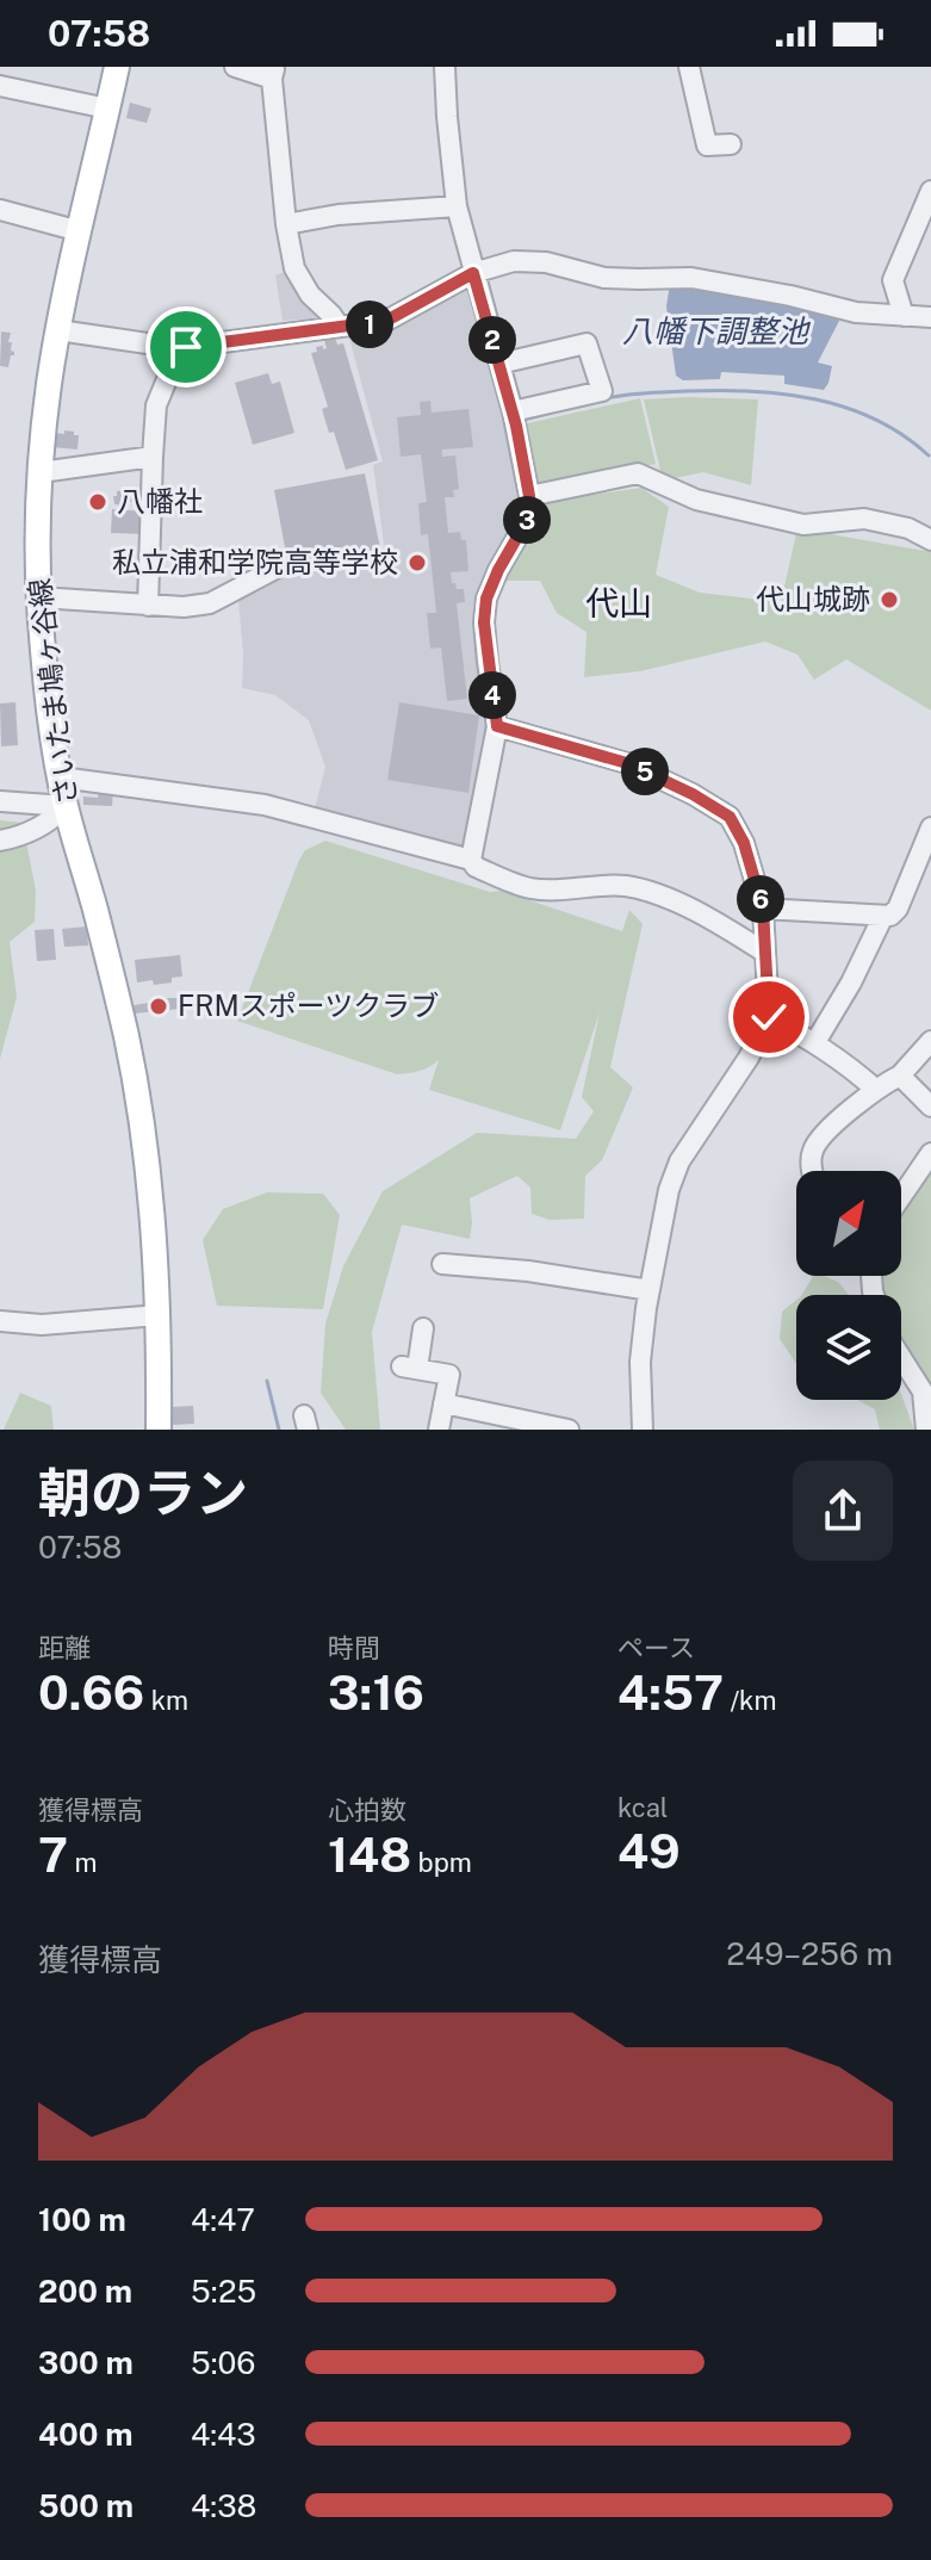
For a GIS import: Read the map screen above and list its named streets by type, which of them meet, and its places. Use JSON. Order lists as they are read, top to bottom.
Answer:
{
  "streets": {
    "main road": ["さいたま鳩ヶ谷線"]
  },
  "districts": ["代山"],
  "water": ["八幡下調整池"],
  "places": [
    "八幡社",
    "私立浦和学院高等学校",
    "代山城跡",
    "FRMスポーツクラブ"
  ],
  "north": "top right",
  "page": {
    "status": "07:58",
    "pins": [
      "1",
      "2",
      "3",
      "4",
      "5",
      "6"
    ],
    "heading": ["朝のラン", "07:58"],
    "stats": [
      ["距離", "0.66 km"],
      ["時間", "3:16"],
      ["ペース", "4:57 /km"],
      ["獲得標高", "7 m"],
      ["心拍数", "148 bpm"],
      ["kcal", "49"]
    ],
    "chart": ["獲得標高", "249–256 m"],
    "list": [
      {
        "name": "100 m",
        "note": "4:47"
      },
      {
        "name": "200 m",
        "note": "5:25"
      },
      {
        "name": "300 m",
        "note": "5:06"
      },
      {
        "name": "400 m",
        "note": "4:43"
      },
      {
        "name": "500 m",
        "note": "4:38"
      }
    ]
  }
}
